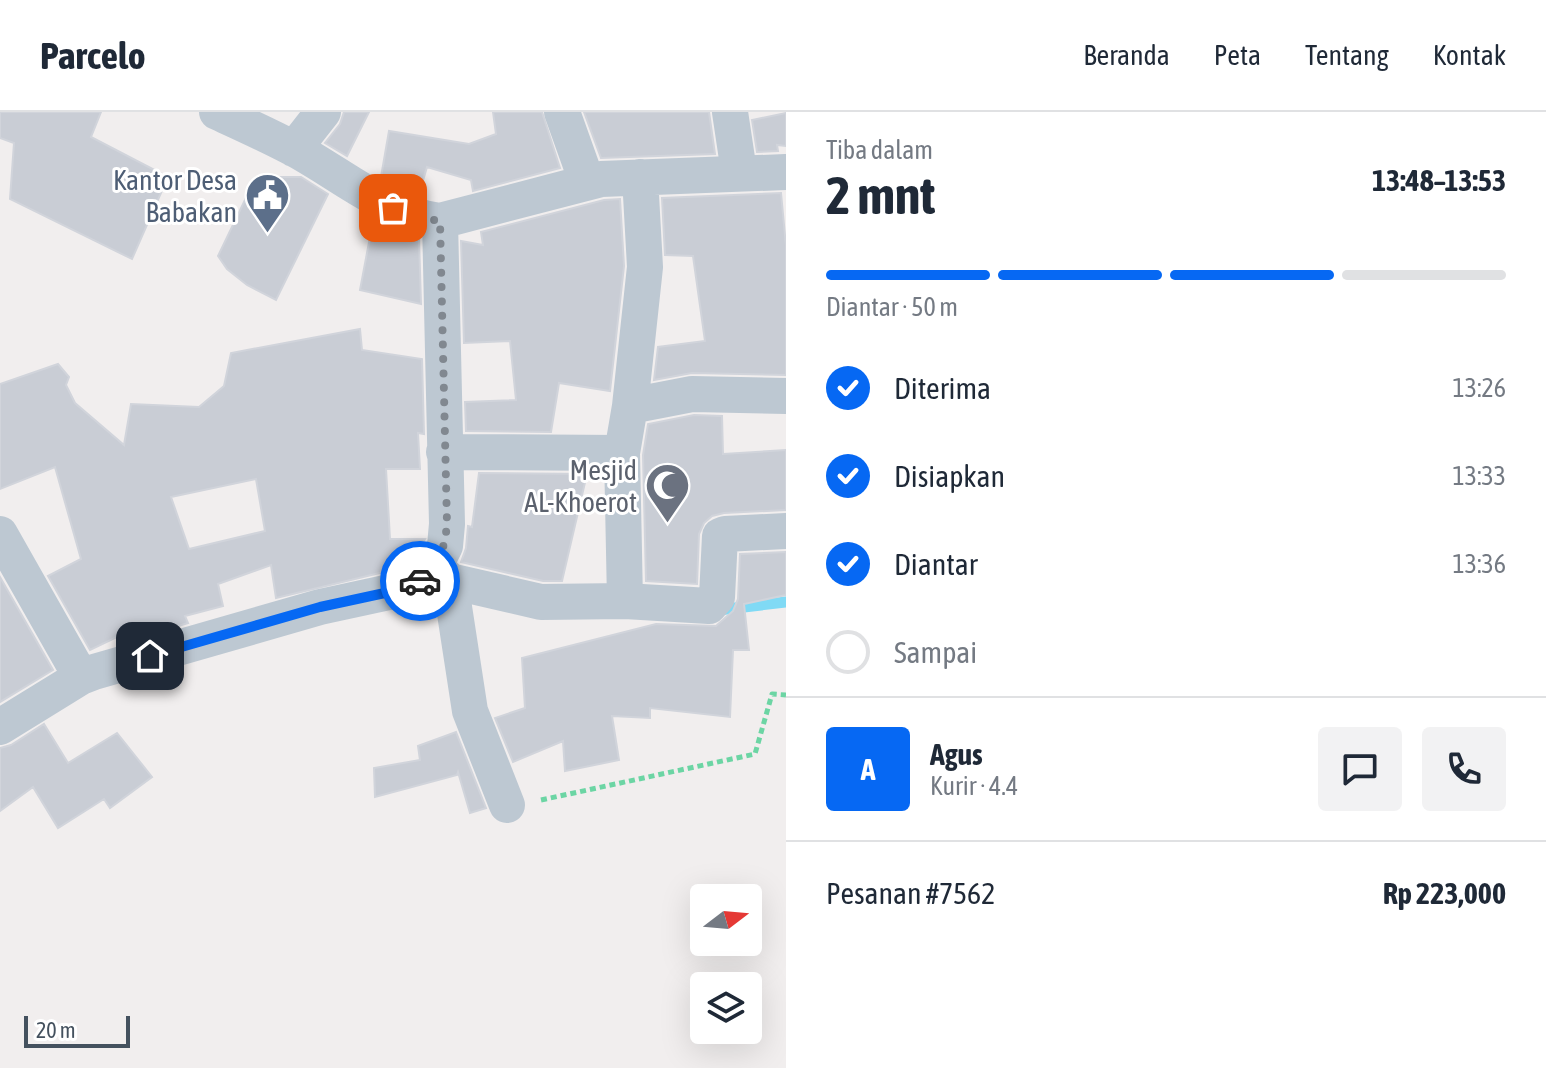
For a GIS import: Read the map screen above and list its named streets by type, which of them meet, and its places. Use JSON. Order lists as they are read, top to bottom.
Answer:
{
  "places": {
    "public building": ["Kantor Desa Babakan"],
    "mosque": ["Mesjid AL-Khoerot"]
  },
  "scale_bar": "20 m",
  "north": "right",
  "page": {
    "header": "Parcelo",
    "nav": [
      "Beranda",
      "Peta",
      "Tentang",
      "Kontak"
    ],
    "heading": ["2 mnt", "Tiba dalam", "13:48–13:53"],
    "panel": [
      "Agus",
      "Kurir · 4.4",
      "Pesanan #7562",
      "Rp 223,000"
    ],
    "bar": "Diantar · 50 m",
    "list": [
      ["Diterima", "13:26"],
      ["Disiapkan", "13:33"],
      ["Diantar", "13:36"],
      "Sampai"
    ],
    "round": "A",
    "scale": "20 m"
  }
}
